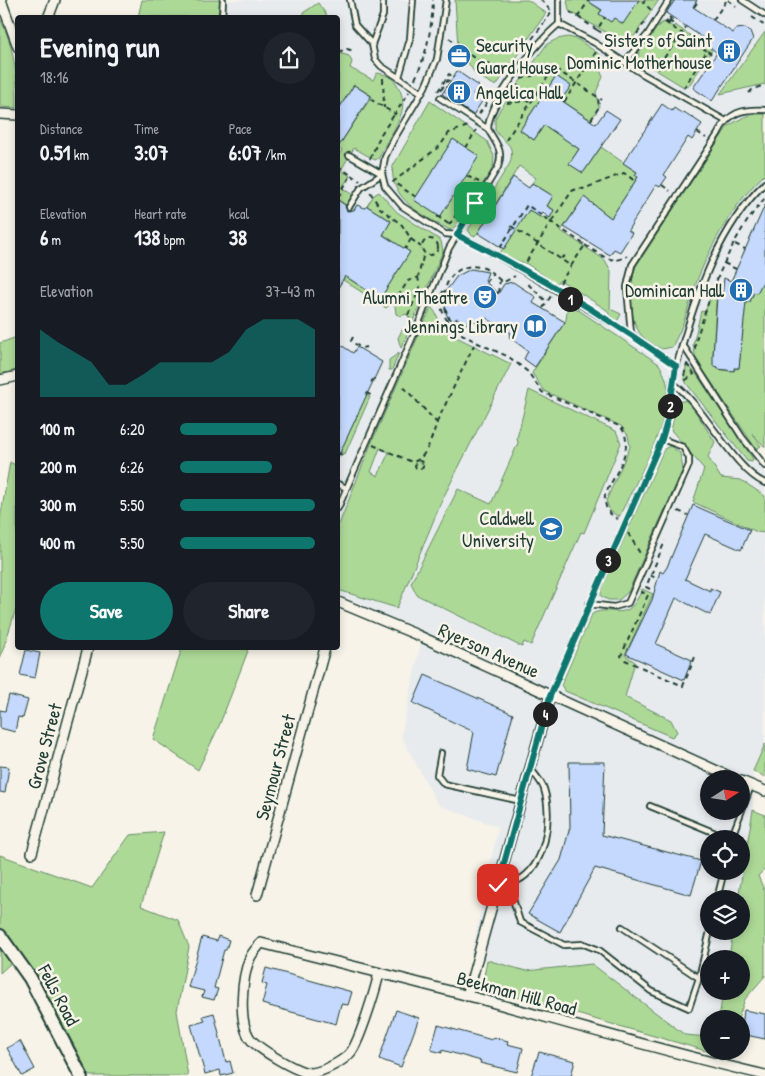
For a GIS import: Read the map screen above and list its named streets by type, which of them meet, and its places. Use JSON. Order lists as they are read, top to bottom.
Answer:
{
  "streets": {
    "street": [
      "Ryerson Avenue",
      "Grove Street",
      "Seymour Street",
      "Beekman Hill Road",
      "Fells Road"
    ]
  },
  "places": {
    "building": ["Sisters of Saint Dominic Motherhouse", "Angelica Hall", "Dominican Hall"],
    "office": ["Security Guard House"],
    "theatre": ["Alumni Theatre"],
    "library": ["Jennings Library"],
    "school or university": ["Caldwell University"]
  },
  "north": "right",
  "page": {
    "heading": ["Evening run", "18:16"],
    "stats": [
      ["Distance", "0.51 km"],
      ["Time", "3:07"],
      ["Pace", "6:07 /km"],
      ["Elevation", "6 m"],
      ["Heart rate", "138 bpm"],
      ["kcal", "38"]
    ],
    "chart": ["Elevation", "37–43 m"],
    "pins": [
      "1",
      "2",
      "3",
      "4"
    ],
    "list": [
      {
        "name": "100 m",
        "note": "6:20"
      },
      {
        "name": "200 m",
        "note": "6:26"
      },
      {
        "name": "300 m",
        "note": "5:50"
      },
      {
        "name": "400 m",
        "note": "5:50"
      }
    ],
    "buttons": ["Save", "Share"],
    "map_buttons": ["+", "−"]
  }
}
